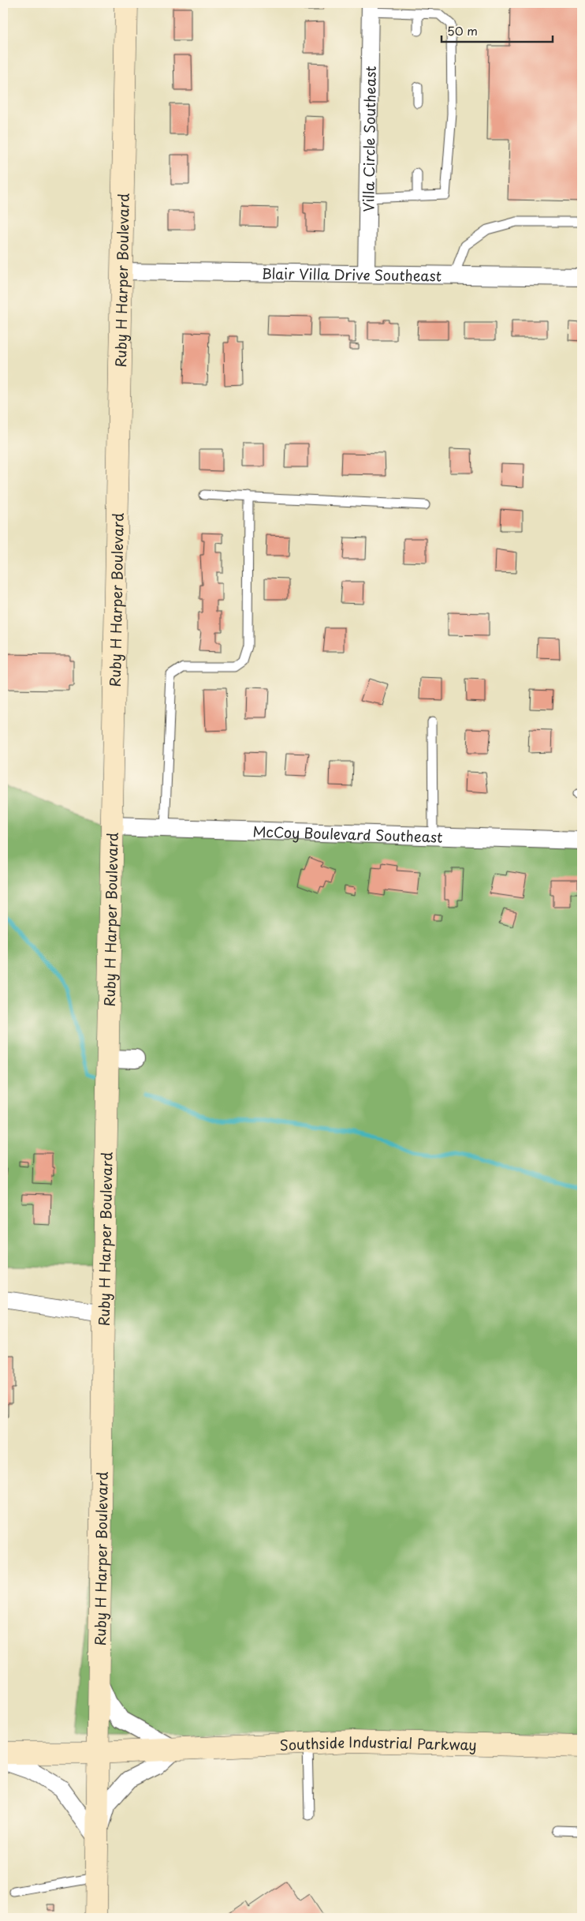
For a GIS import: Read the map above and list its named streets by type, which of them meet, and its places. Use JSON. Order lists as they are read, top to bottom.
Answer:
{
  "streets": {
    "street": [
      "Villa Circle Southeast",
      "Blair Villa Drive Southeast",
      "Ruby H Harper Boulevard",
      "McCoy Boulevard Southeast",
      "Southside Industrial Parkway"
    ]
  },
  "crossings": [
    ["Villa Circle Southeast", "Blair Villa Drive Southeast"],
    ["Blair Villa Drive Southeast", "Ruby H Harper Boulevard"],
    ["Ruby H Harper Boulevard", "McCoy Boulevard Southeast"],
    ["Ruby H Harper Boulevard", "Southside Industrial Parkway"]
  ],
  "scale_bar": "50 m"
}
